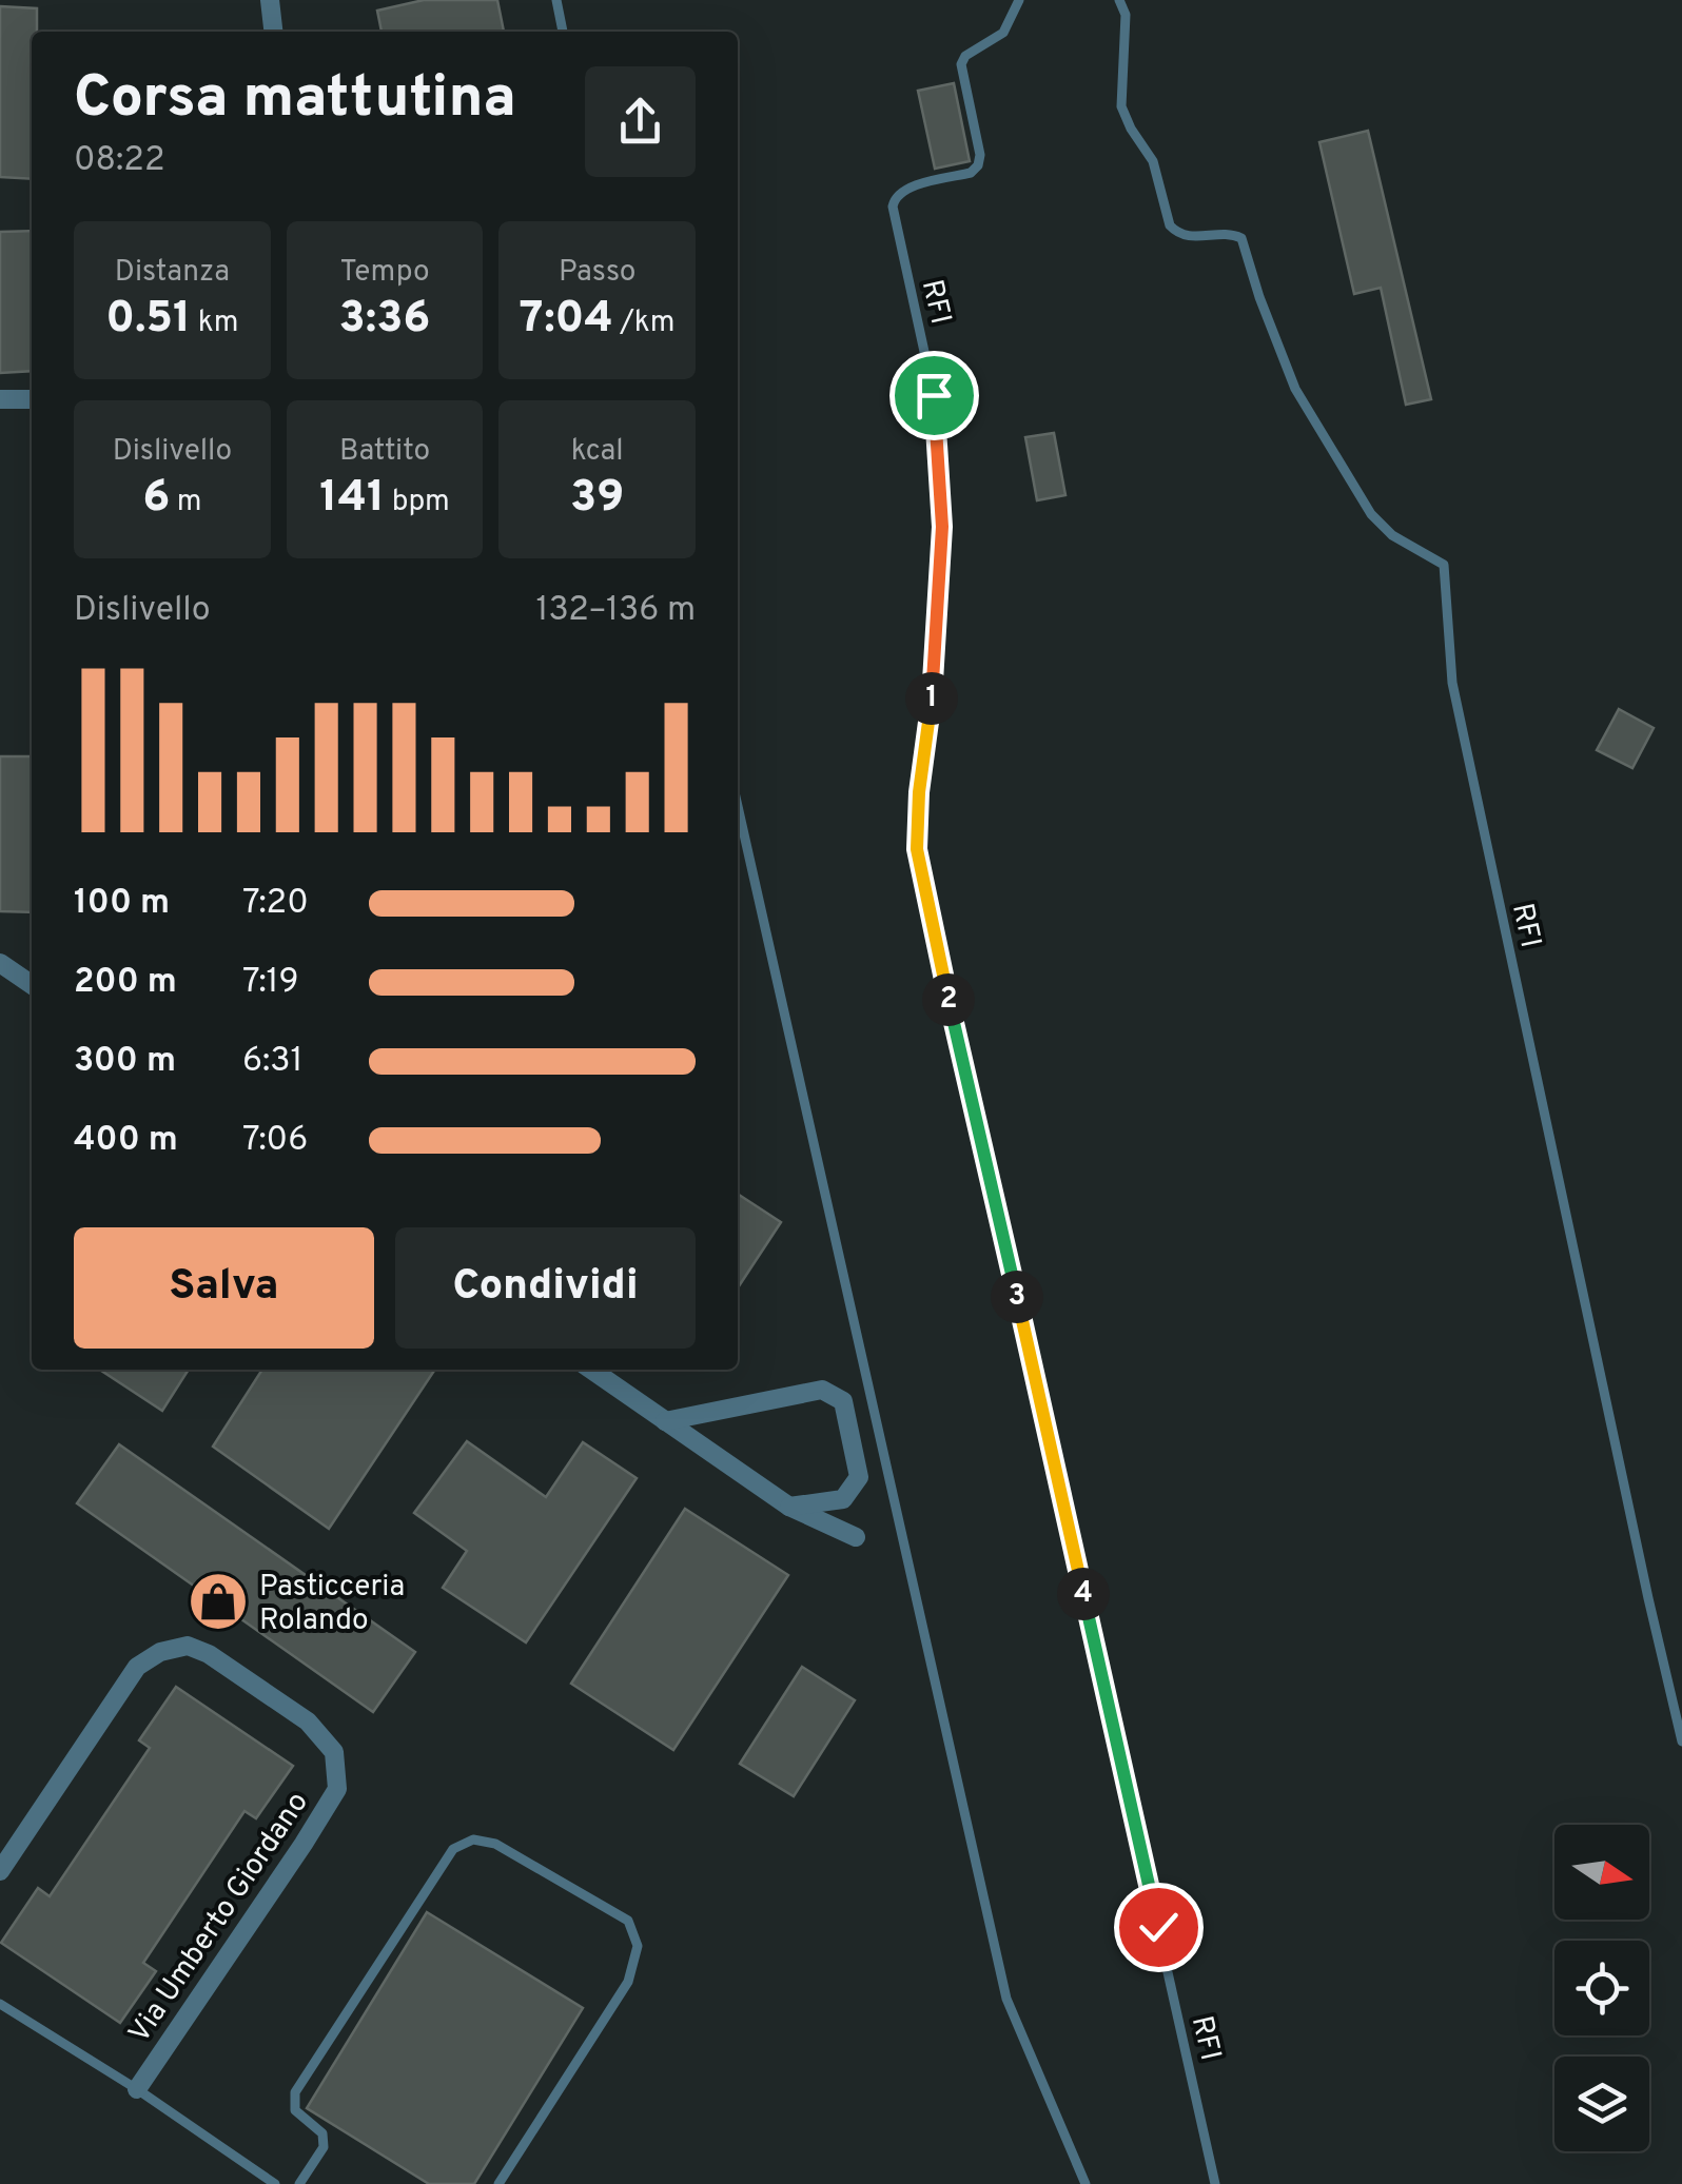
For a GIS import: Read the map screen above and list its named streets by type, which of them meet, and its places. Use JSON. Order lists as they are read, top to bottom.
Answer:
{
  "streets": {
    "street": ["Via Umberto Giordano"],
    "lane": ["RFI"]
  },
  "places": {
    "shop": ["Pasticceria Rolando"]
  },
  "north": "right",
  "page": {
    "heading": ["Corsa mattutina", "08:22"],
    "stats": [
      ["Distanza", "0.51 km"],
      ["Tempo", "3:36"],
      ["Passo", "7:04 /km"],
      ["Dislivello", "6 m"],
      ["Battito", "141 bpm"],
      ["kcal", "39"]
    ],
    "chart": ["Dislivello", "132–136 m"],
    "pins": [
      "1",
      "2",
      "3",
      "4"
    ],
    "list": [
      {
        "name": "100 m",
        "note": "7:20"
      },
      {
        "name": "200 m",
        "note": "7:19"
      },
      {
        "name": "300 m",
        "note": "6:31"
      },
      {
        "name": "400 m",
        "note": "7:06"
      }
    ],
    "buttons": ["Salva", "Condividi"]
  }
}
